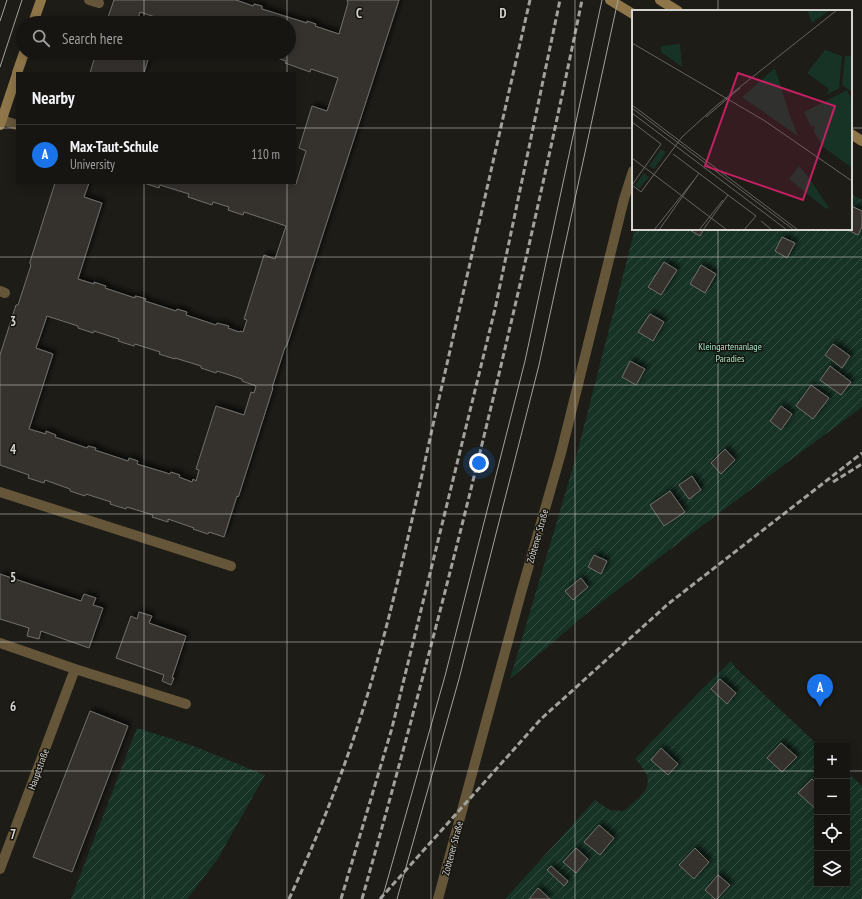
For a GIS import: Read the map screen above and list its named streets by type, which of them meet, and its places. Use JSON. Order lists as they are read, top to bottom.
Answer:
{
  "streets": {
    "lane": ["Zobtener Straße", "Hauptstraße"]
  },
  "parks": ["Kleingartenanlage Paradies"],
  "page": {
    "search": "Search here",
    "heading": "Nearby",
    "list": [
      {
        "mark": "A",
        "name": "Max-Taut-Schule",
        "note": "University",
        "value": "110 m"
      }
    ],
    "pins": "A",
    "map_buttons": ["+", "−"]
  },
  "grid": {
    "columns": ["C", "D"],
    "rows": [
      "3",
      "4",
      "5",
      "6",
      "7"
    ]
  }
}
